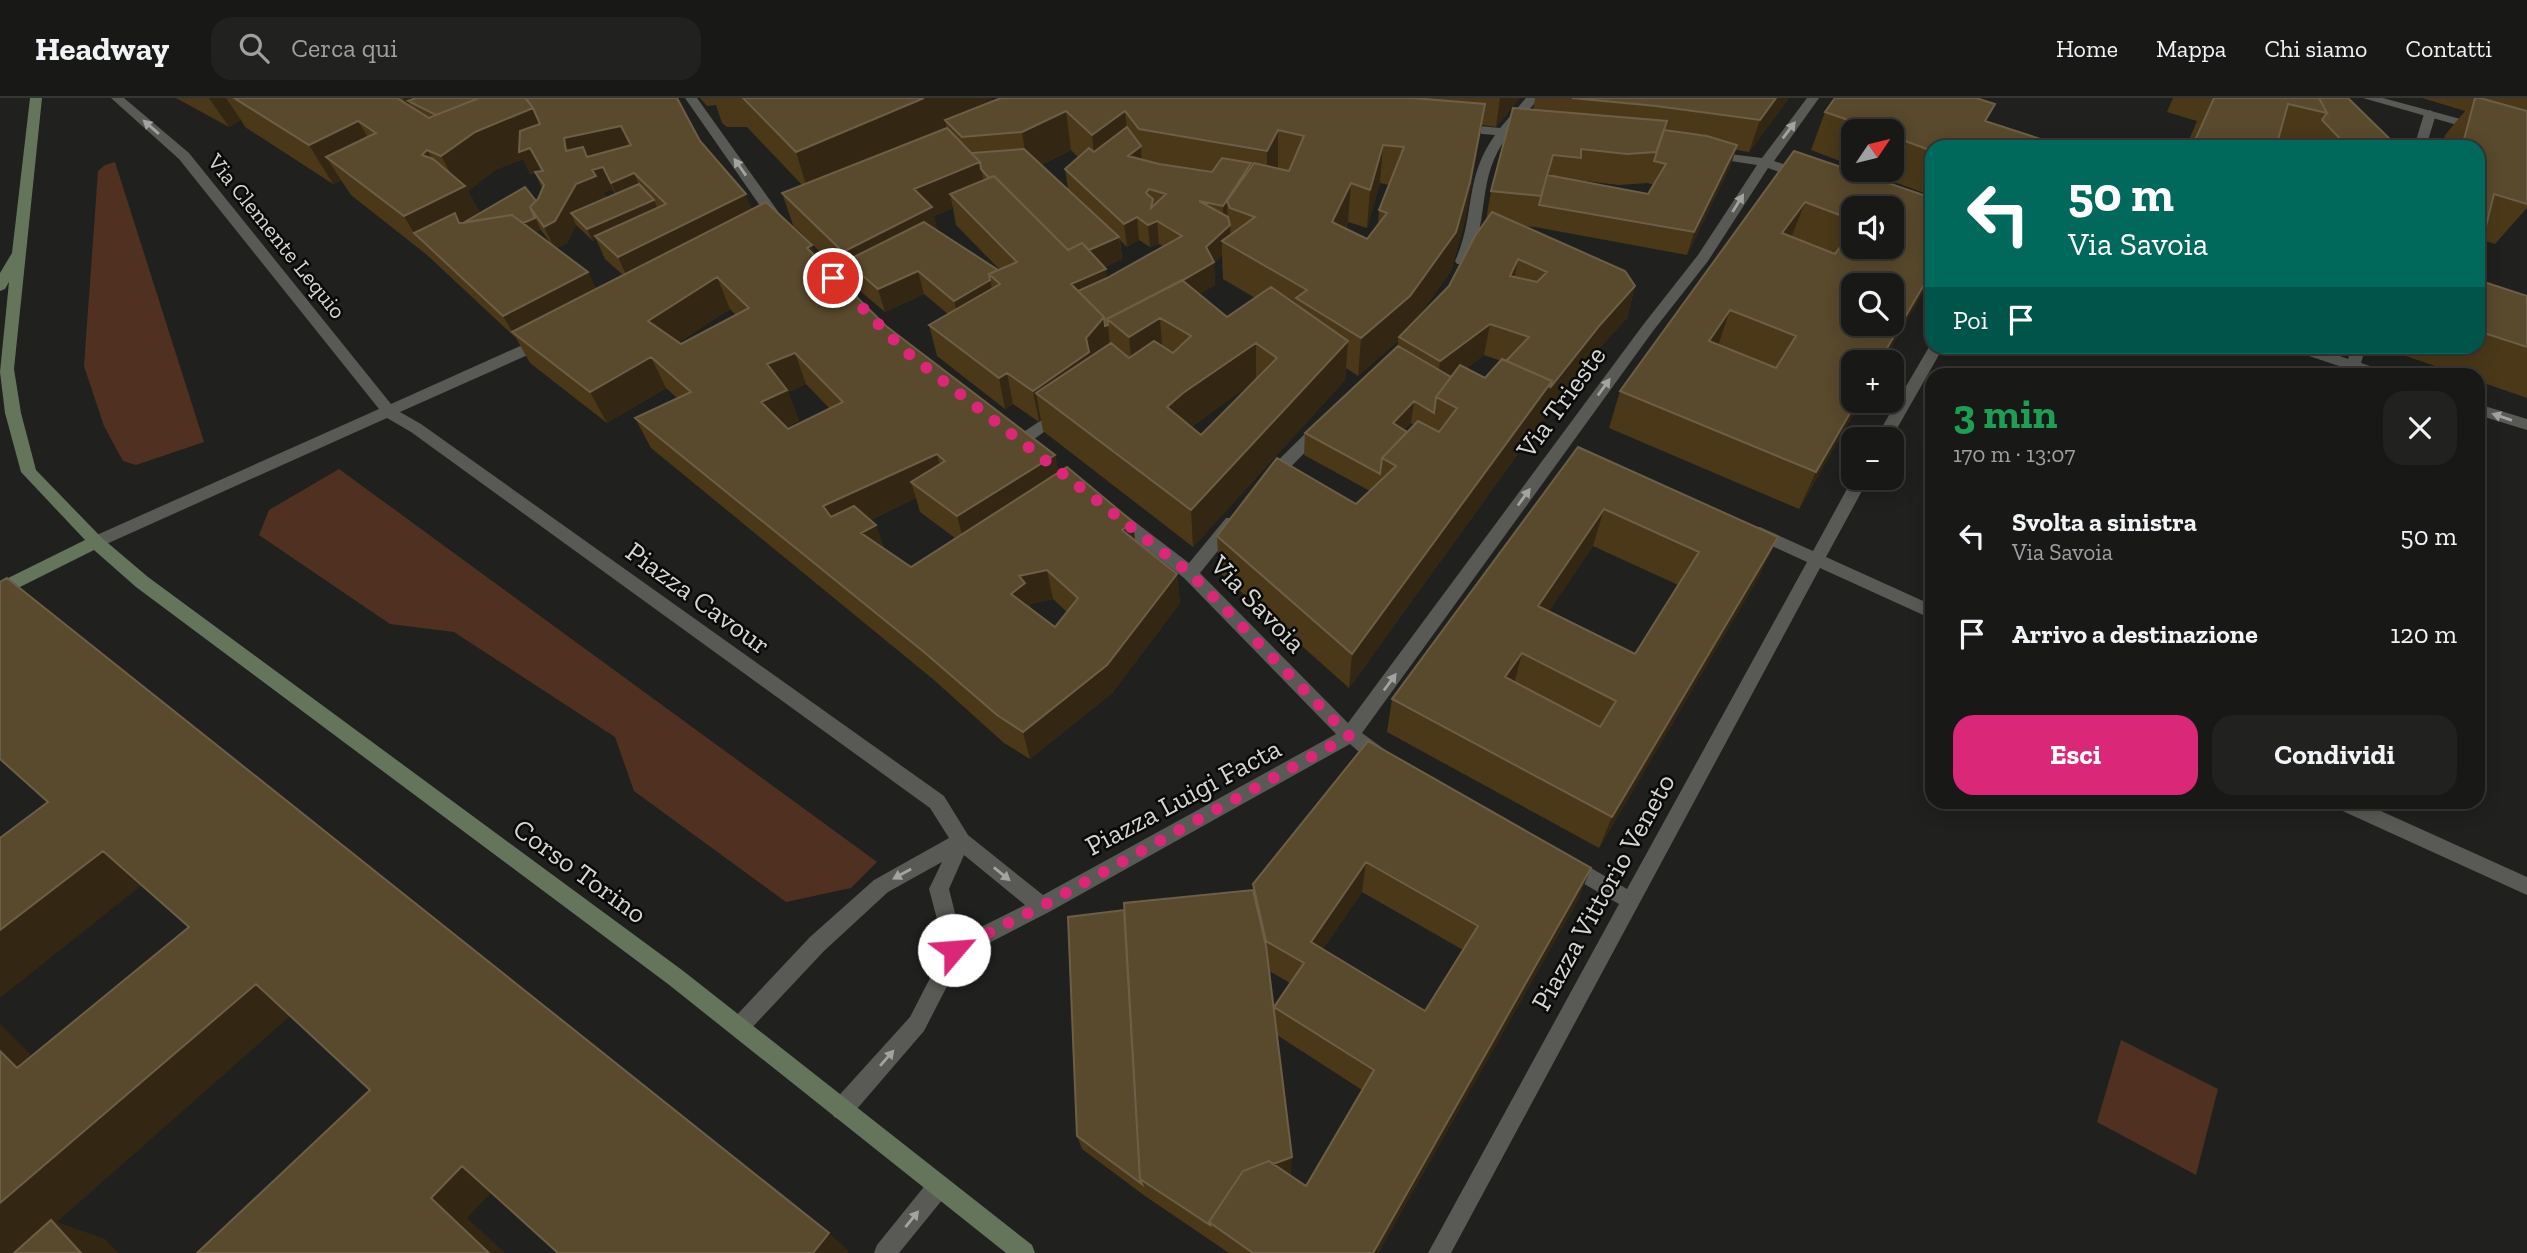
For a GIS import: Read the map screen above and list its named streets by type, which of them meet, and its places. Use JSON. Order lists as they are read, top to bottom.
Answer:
{
  "streets": {
    "main road": ["Corso Torino"],
    "street": [
      "Via Clemente Lequio",
      "Via Trieste",
      "Piazza Cavour",
      "Via Savoia",
      "Piazza Luigi Facta",
      "Piazza Vittorio Veneto"
    ]
  },
  "crossings": [
    ["Via Clemente Lequio", "Piazza Cavour"],
    ["Via Trieste", "Via Savoia"],
    ["Via Trieste", "Piazza Luigi Facta"],
    ["Via Savoia", "Piazza Luigi Facta"]
  ],
  "one_way": ["Via Clemente Lequio", "Via Trieste"],
  "north": "top right",
  "page": {
    "header": "Headway",
    "search": "Cerca qui",
    "nav": [
      "Home",
      "Mappa",
      "Chi siamo",
      "Contatti"
    ],
    "map_buttons": ["+", "−"],
    "turn": ["50 m", "Via Savoia"],
    "then": "Poi",
    "heading": ["3 min", "170 m · 13:07"],
    "list": [
      {
        "name": "Svolta a sinistra",
        "note": "Via Savoia",
        "value": "50 m"
      },
      {
        "name": "Arrivo a destinazione",
        "value": "120 m"
      }
    ],
    "buttons": ["Esci", "Condividi"]
  }
}
